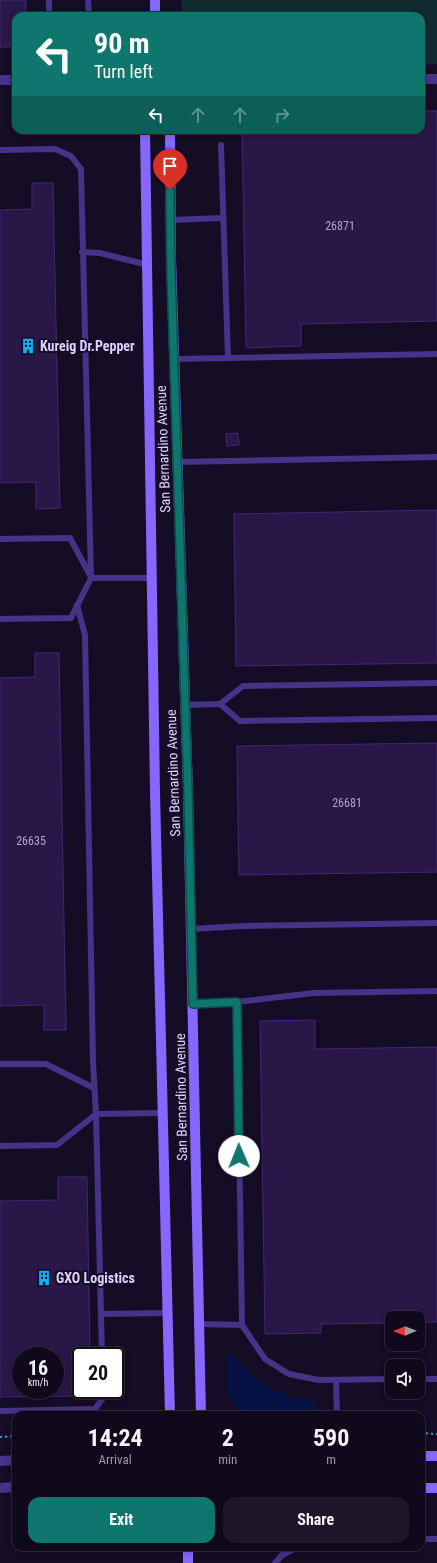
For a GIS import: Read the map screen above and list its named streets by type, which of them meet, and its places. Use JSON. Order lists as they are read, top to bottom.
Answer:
{
  "streets": {
    "main road": ["San Bernardino Avenue"]
  },
  "places": {
    "building": ["Kureig Dr.Pepper", "GXO Logistics"]
  },
  "house_numbers": ["26871", "26681", "26635"],
  "north": "left",
  "page": {
    "turn": ["90 m", "Turn left"],
    "speed": "16 km/h",
    "limit": "20",
    "eta": [
      "14:24",
      "Arrival",
      "2",
      "min",
      "590",
      "m"
    ],
    "buttons": ["Exit", "Share"]
  }
}
